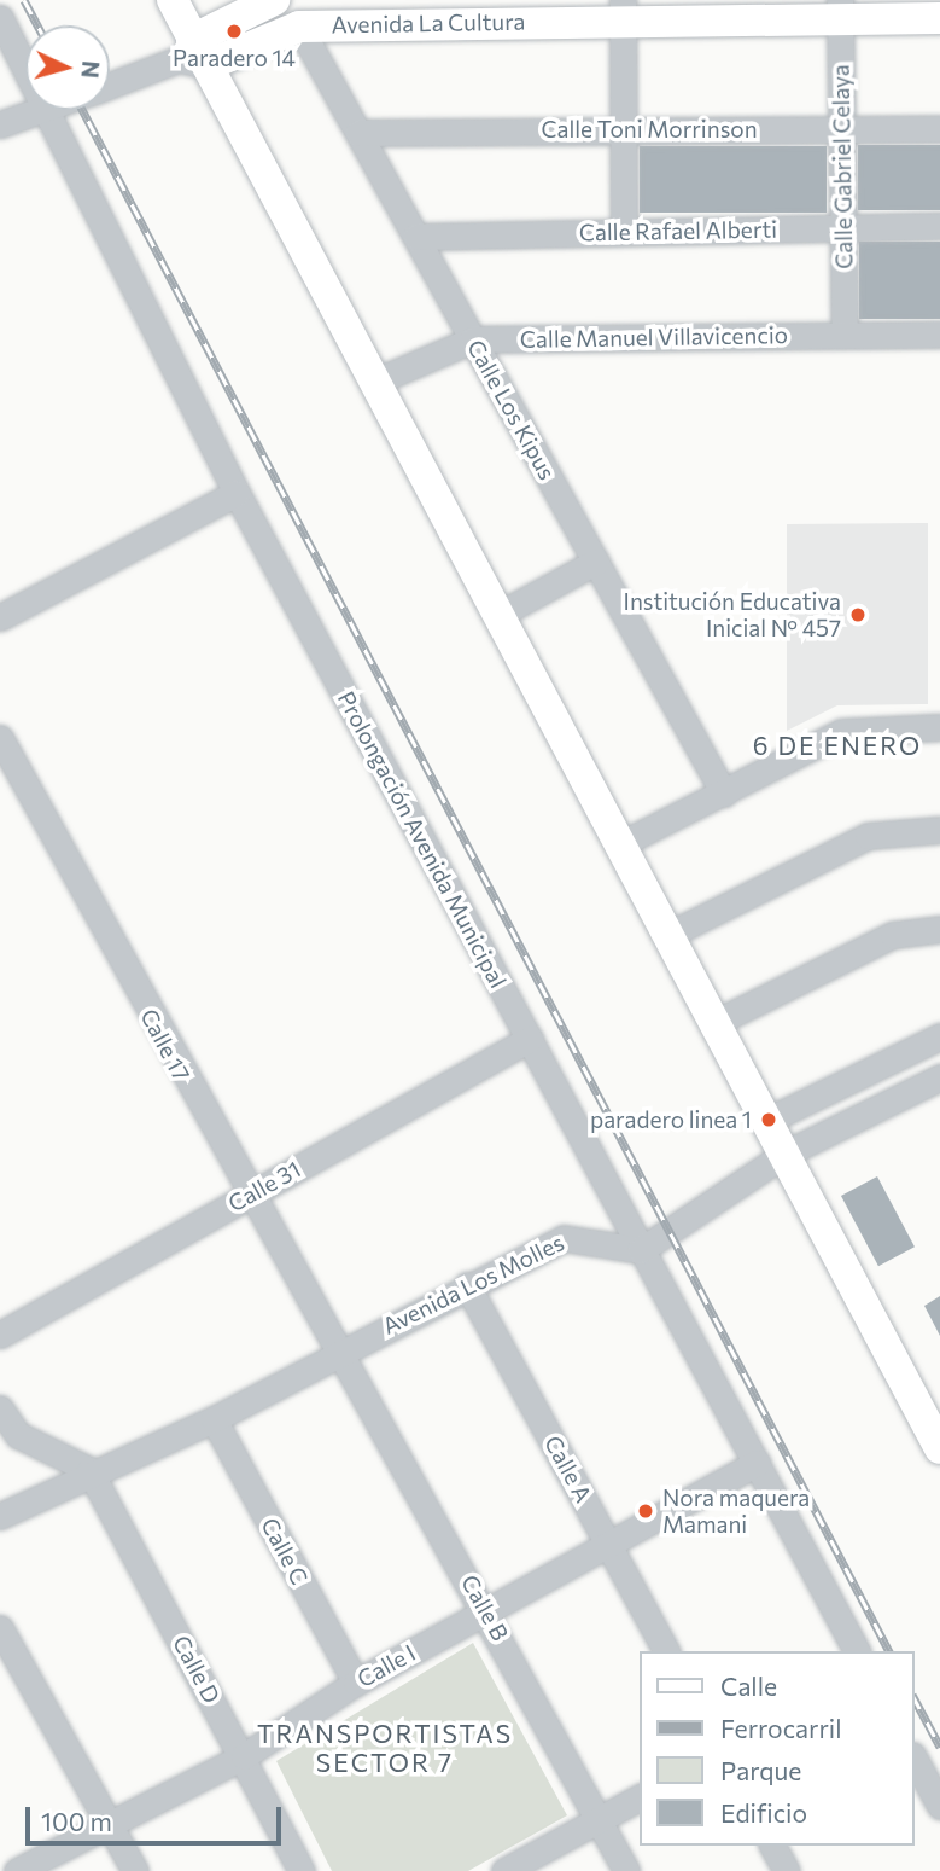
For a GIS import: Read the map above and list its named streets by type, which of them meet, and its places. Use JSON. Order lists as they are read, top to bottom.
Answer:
{
  "streets": {
    "main road": ["Avenida La Cultura"],
    "street": [
      "Calle Toni Morrinson",
      "Calle Gabriel Celaya",
      "Calle Rafael Alberti",
      "Calle Manuel Villavicencio",
      "Calle Los Kipus",
      "Prolongación Avenida Municipal",
      "Calle 17",
      "Calle 31",
      "Avenida Los Molles",
      "Calle A",
      "Calle C",
      "Calle B",
      "Calle I",
      "Calle D"
    ]
  },
  "crossings": [
    ["Avenida La Cultura", "Calle Gabriel Celaya"],
    ["Avenida La Cultura", "Calle Los Kipus"],
    ["Calle Toni Morrinson", "Calle Gabriel Celaya"],
    ["Calle Toni Morrinson", "Calle Los Kipus"],
    ["Calle Gabriel Celaya", "Calle Rafael Alberti"],
    ["Calle Gabriel Celaya", "Calle Manuel Villavicencio"],
    ["Calle Rafael Alberti", "Calle Los Kipus"],
    ["Calle Manuel Villavicencio", "Calle Los Kipus"],
    ["Prolongación Avenida Municipal", "Calle 31"],
    ["Prolongación Avenida Municipal", "Avenida Los Molles"],
    ["Prolongación Avenida Municipal", "Calle I"],
    ["Calle 17", "Calle 31"],
    ["Calle 17", "Avenida Los Molles"],
    ["Calle 17", "Calle B"],
    ["Avenida Los Molles", "Calle A"],
    ["Avenida Los Molles", "Calle C"],
    ["Avenida Los Molles", "Calle B"],
    ["Avenida Los Molles", "Calle D"],
    ["Calle A", "Calle I"],
    ["Calle C", "Calle I"],
    ["Calle B", "Calle I"],
    ["Calle I", "Calle D"]
  ],
  "districts": ["6 DE ENERO", "TRANSPORTISTAS SECTOR 7"],
  "places": [
    "Paradero 14",
    "Institución Educativa Inicial Nº 457",
    "paradero linea 1",
    "Nora maquera Mamani"
  ],
  "legend": [
    "Calle",
    "Ferrocarril",
    "Parque",
    "Edificio"
  ],
  "scale_bar": "100 m",
  "north": "right"
}
